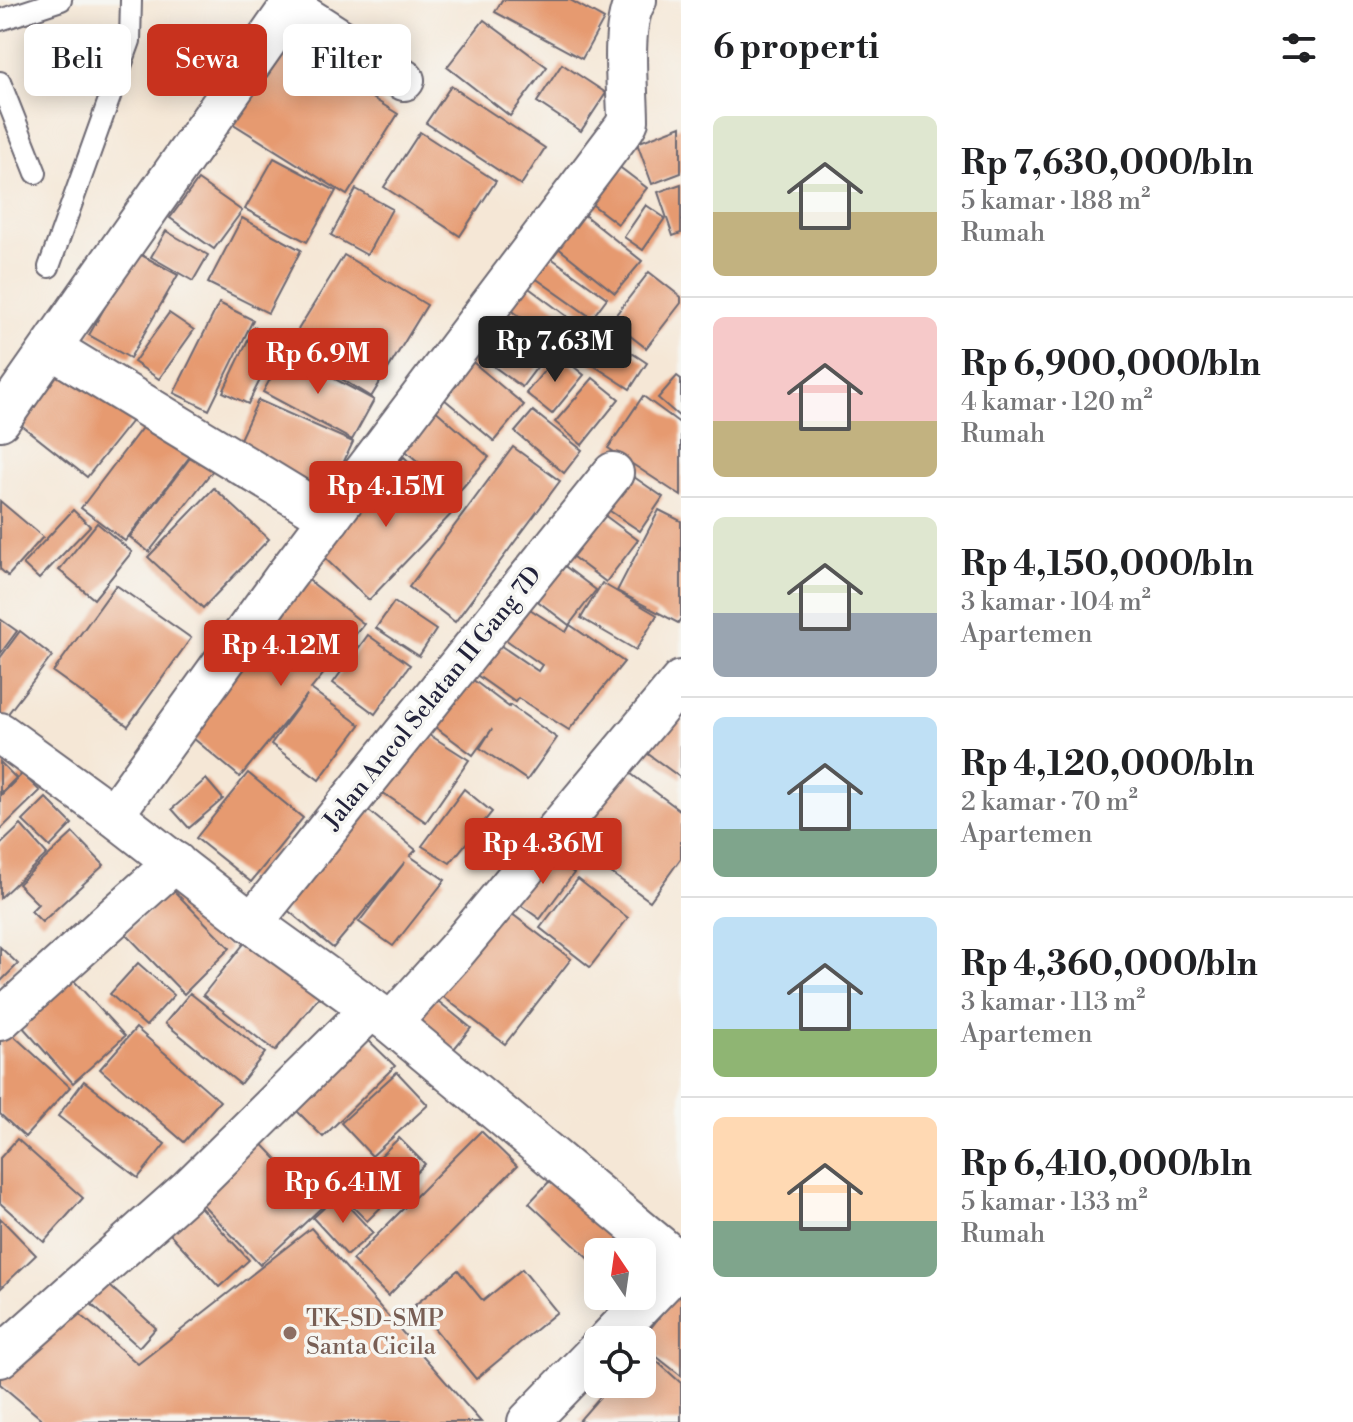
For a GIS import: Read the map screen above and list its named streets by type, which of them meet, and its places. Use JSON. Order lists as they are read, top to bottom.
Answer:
{
  "streets": {
    "street": ["Jalan Ancol Selatan II Gang 7D"]
  },
  "places": ["TK-SD-SMP Santa Cicila"],
  "north": "top",
  "page": {
    "heading": "6 properti",
    "chip": ["Beli", "Sewa", "Filter"],
    "list": [
      {
        "name": "Rp 7,630,000/bln",
        "note": "5 kamar · 188 m² · Rumah"
      },
      {
        "name": "Rp 6,900,000/bln",
        "note": "4 kamar · 120 m² · Rumah"
      },
      {
        "name": "Rp 4,150,000/bln",
        "note": "3 kamar · 104 m² · Apartemen"
      },
      {
        "name": "Rp 4,120,000/bln",
        "note": "2 kamar · 70 m² · Apartemen"
      },
      {
        "name": "Rp 4,360,000/bln",
        "note": "3 kamar · 113 m² · Apartemen"
      },
      {
        "name": "Rp 6,410,000/bln",
        "note": "5 kamar · 133 m² · Rumah"
      }
    ],
    "price": [
      "Rp 7.63M",
      "Rp 6.9M",
      "Rp 4.15M",
      "Rp 4.12M",
      "Rp 4.36M",
      "Rp 6.41M"
    ]
  }
}
